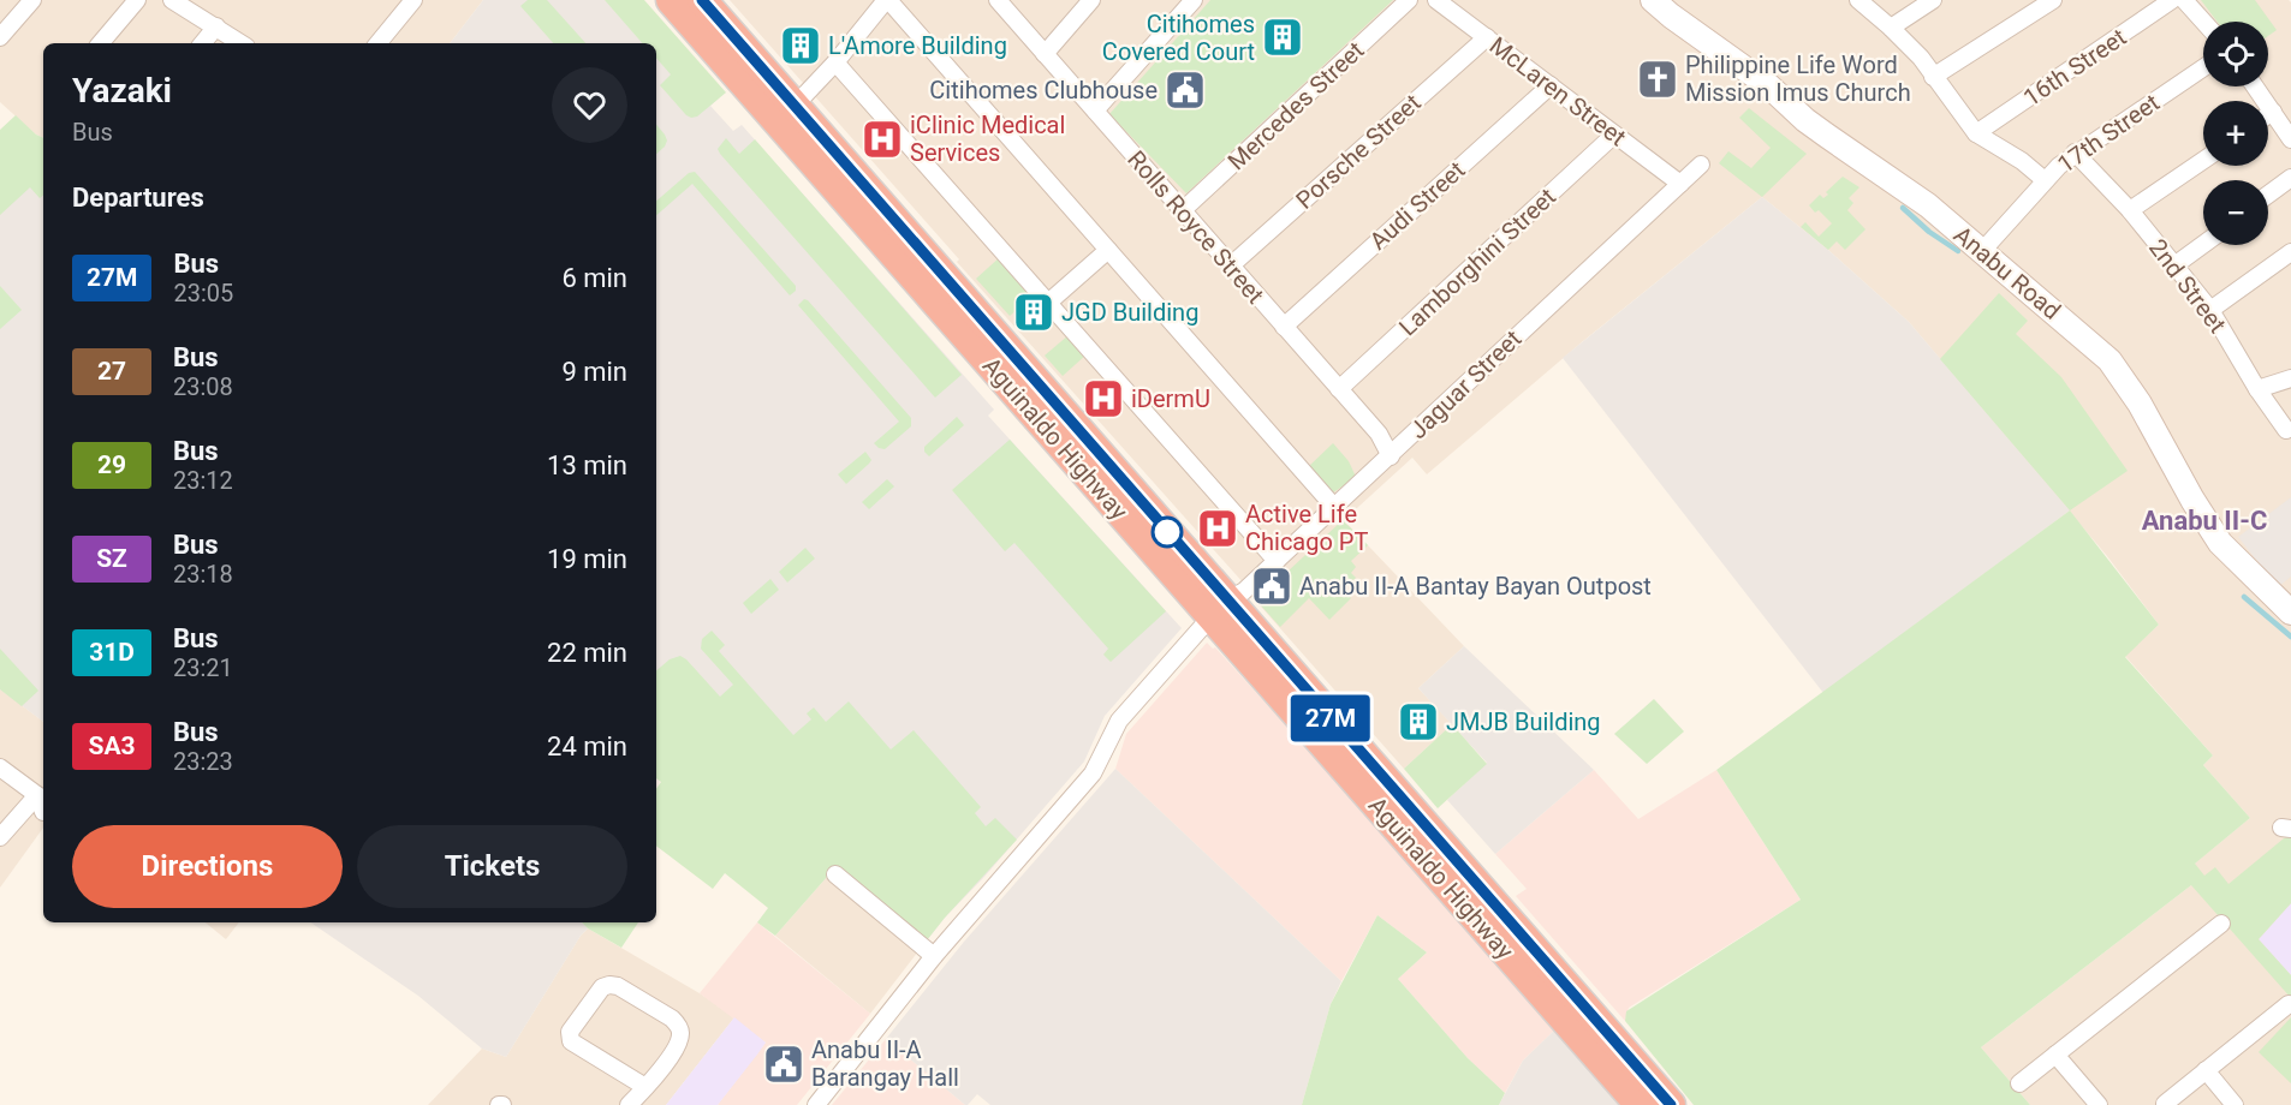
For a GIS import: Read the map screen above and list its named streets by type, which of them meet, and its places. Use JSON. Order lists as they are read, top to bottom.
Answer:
{
  "streets": {
    "highway": ["Aguinaldo Highway"],
    "street": [
      "16th Street",
      "McLaren Street",
      "Mercedes Street",
      "17th Street",
      "Porsche Street",
      "Audi Street",
      "Rolls Royce Street",
      "Lamborghini Street",
      "Anabu Road",
      "2nd Street",
      "Jaguar Street"
    ]
  },
  "crossings": [
    ["McLaren Street", "Porsche Street"],
    ["McLaren Street", "Audi Street"],
    ["McLaren Street", "Lamborghini Street"],
    ["McLaren Street", "Jaguar Street"],
    ["Mercedes Street", "Rolls Royce Street"],
    ["17th Street", "Anabu Road"],
    ["17th Street", "2nd Street"],
    ["Porsche Street", "Rolls Royce Street"],
    ["Audi Street", "Rolls Royce Street"],
    ["Rolls Royce Street", "Lamborghini Street"],
    ["Rolls Royce Street", "Jaguar Street"],
    ["Jaguar Street", "Aguinaldo Highway"]
  ],
  "districts": ["Anabu II-C"],
  "places": {
    "building": [
      "Citihomes Covered Court",
      "L'Amore Building",
      "JGD Building",
      "JMJB Building"
    ],
    "church": ["Philippine Life Word Mission Imus Church"],
    "public building": ["Citihomes Clubhouse", "Anabu II-A Bantay Bayan Outpost", "Anabu II-A Barangay Hall"],
    "hospital": ["iClinic Medical Services", "iDermU", "Active Life Chicago PT"]
  },
  "lines": ["bus line 27M"],
  "page": {
    "on_map": "27M",
    "map_buttons": ["+", "−"],
    "heading": [
      ["Yazaki", "Bus"],
      "Departures"
    ],
    "list": [
      {
        "mark": "27M",
        "name": "Bus",
        "note": "23:05",
        "value": "6 min"
      },
      {
        "mark": "27",
        "name": "Bus",
        "note": "23:08",
        "value": "9 min"
      },
      {
        "mark": "29",
        "name": "Bus",
        "note": "23:12",
        "value": "13 min"
      },
      {
        "mark": "SZ",
        "name": "Bus",
        "note": "23:18",
        "value": "19 min"
      },
      {
        "mark": "31D",
        "name": "Bus",
        "note": "23:21",
        "value": "22 min"
      },
      {
        "mark": "SA3",
        "name": "Bus",
        "note": "23:23",
        "value": "24 min"
      }
    ],
    "buttons": ["Directions", "Tickets"]
  }
}
